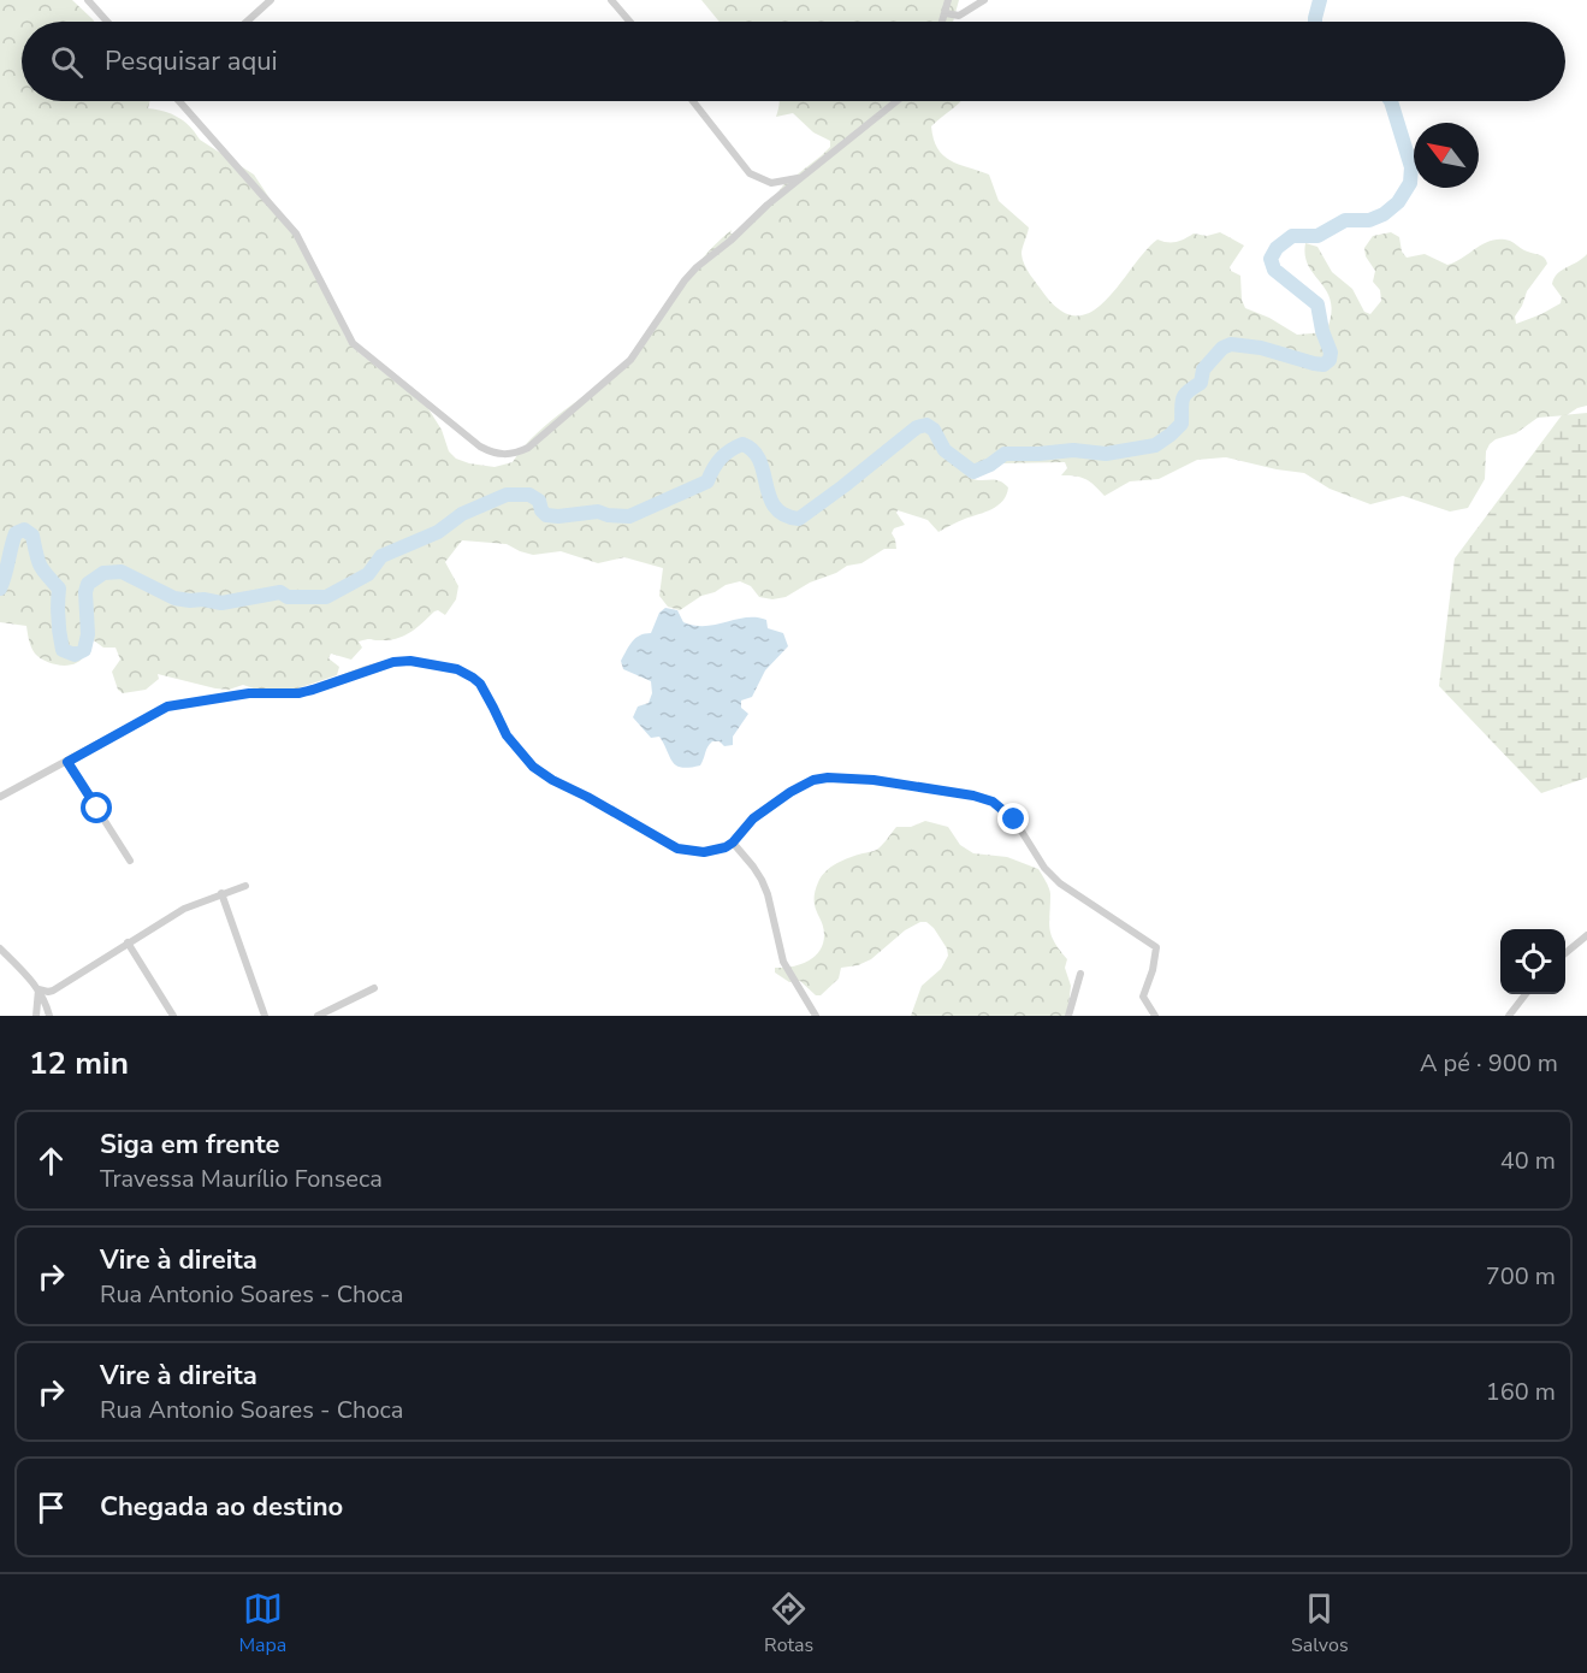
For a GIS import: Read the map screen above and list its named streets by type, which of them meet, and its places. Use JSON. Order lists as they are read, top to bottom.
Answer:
{
  "north": "top left",
  "page": {
    "search": "Pesquisar aqui",
    "heading": ["12 min", "A pé · 900 m"],
    "list": [
      ["Siga em frente", "Travessa Maurílio Fonseca", "40 m"],
      ["Vire à direita", "Rua Antonio Soares - Choca", "700 m"],
      ["Vire à direita", "Rua Antonio Soares - Choca", "160 m"],
      "Chegada ao destino"
    ],
    "nav": ["Mapa", "Rotas", "Salvos"]
  }
}
